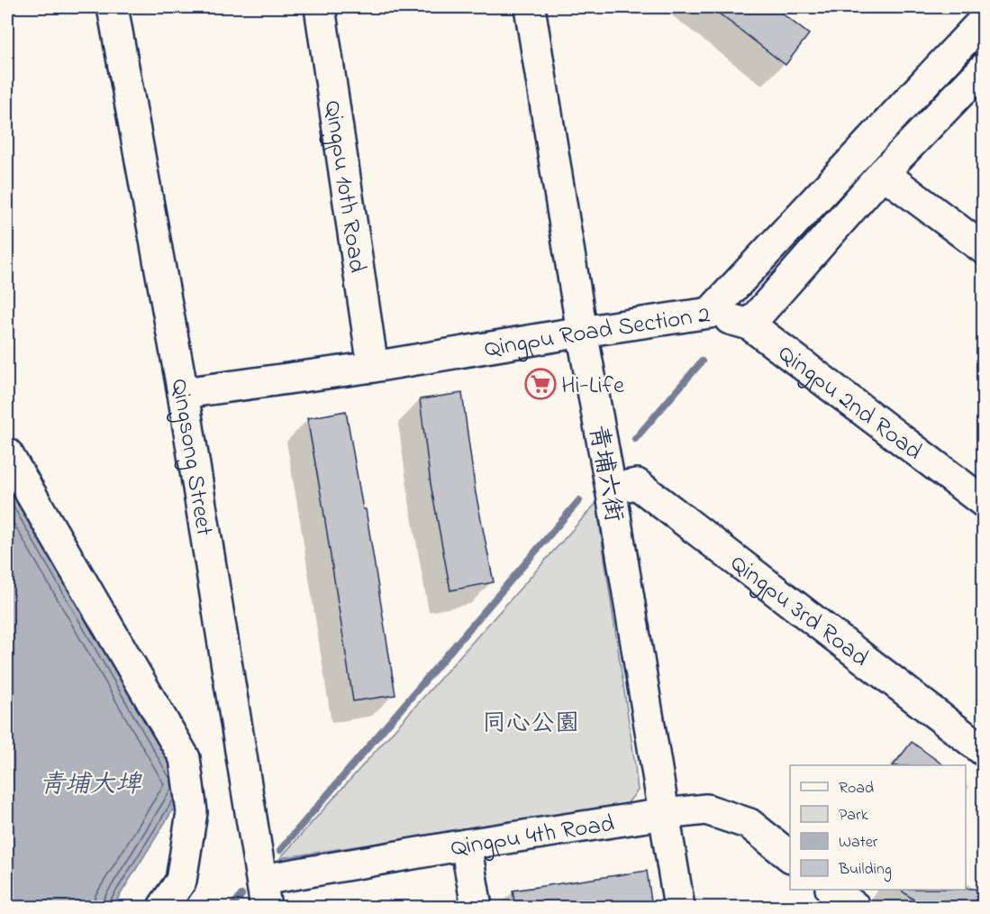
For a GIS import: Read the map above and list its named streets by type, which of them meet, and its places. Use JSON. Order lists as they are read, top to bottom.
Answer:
{
  "streets": {
    "street": [
      "Qingpu 10th Road",
      "Qingpu Road Section 2",
      "Qingpu 2nd Road",
      "Qingsong Street",
      "青埔六街",
      "Qingpu 3rd Road",
      "Qingpu 4th Road"
    ]
  },
  "crossings": [
    ["Qingpu 10th Road", "Qingpu Road Section 2"],
    ["Qingpu Road Section 2", "Qingpu 2nd Road"],
    ["Qingpu Road Section 2", "Qingsong Street"],
    ["Qingpu Road Section 2", "青埔六街"],
    ["Qingsong Street", "Qingpu 4th Road"],
    ["青埔六街", "Qingpu 3rd Road"],
    ["青埔六街", "Qingpu 4th Road"]
  ],
  "water": ["青埔大埤"],
  "parks": ["同心公園"],
  "places": {
    "supermarket": ["Hi-Life"]
  },
  "legend": [
    "Road",
    "Park",
    "Water",
    "Building"
  ]
}
